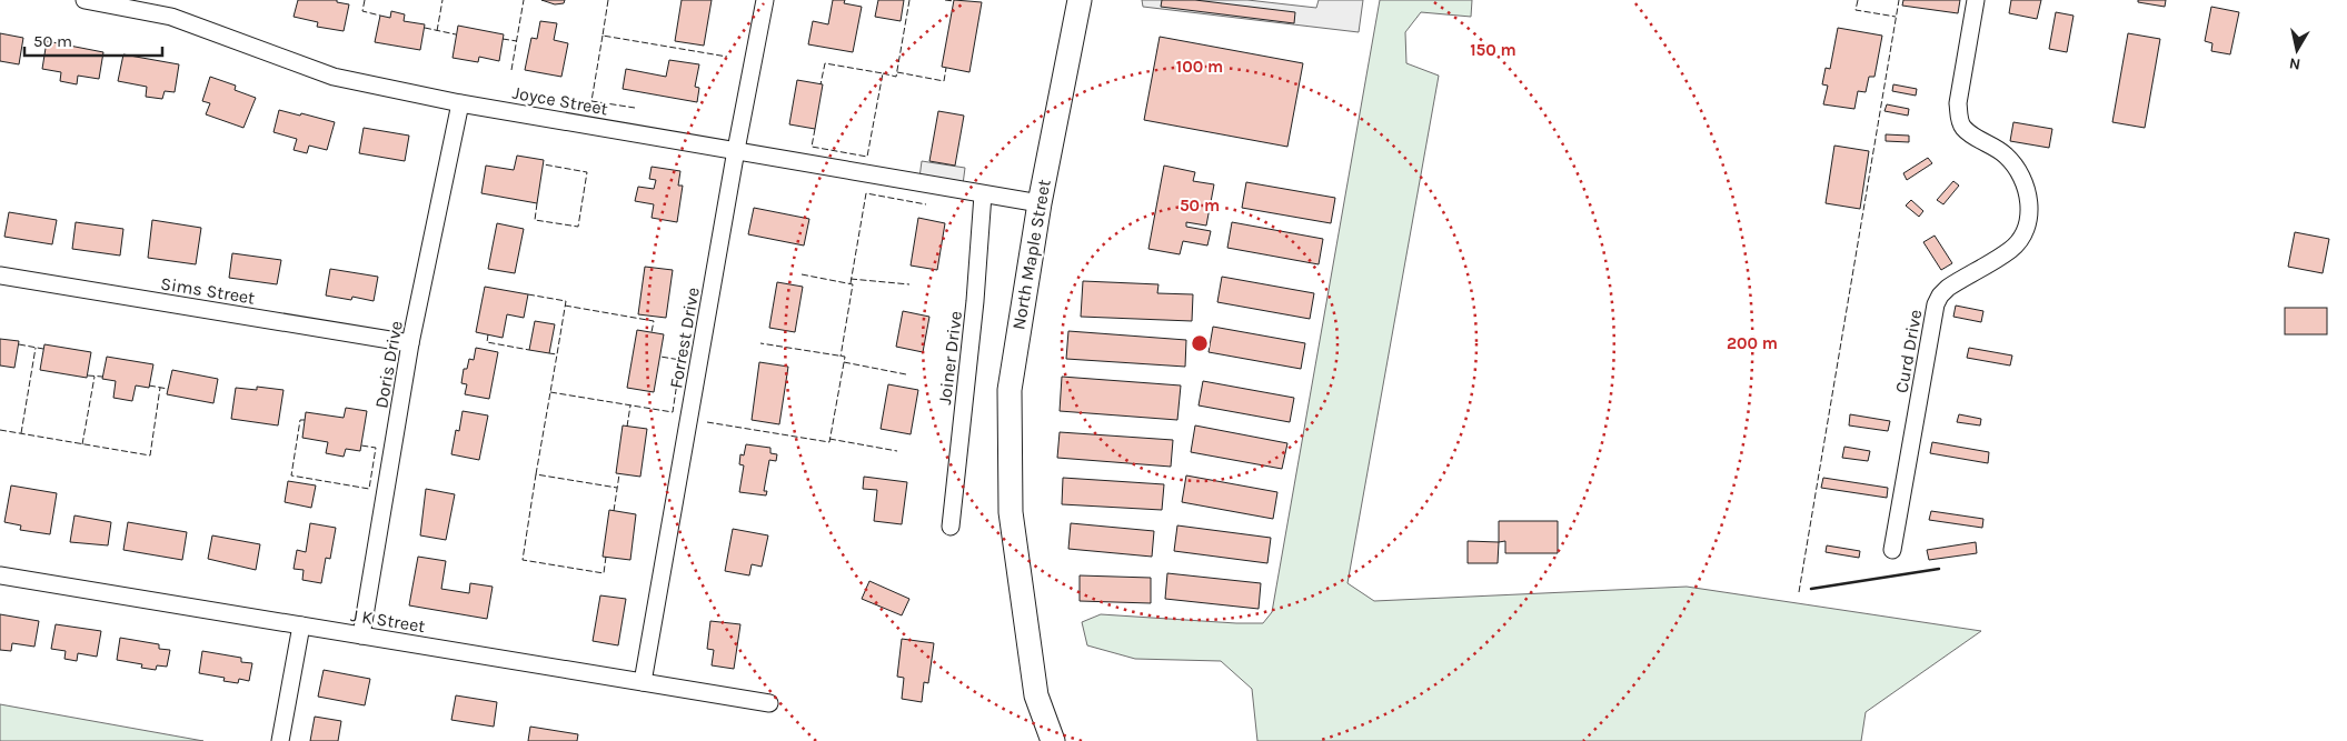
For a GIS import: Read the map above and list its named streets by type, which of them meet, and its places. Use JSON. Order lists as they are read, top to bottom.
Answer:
{
  "streets": {
    "main road": ["North Maple Street"],
    "street": [
      "Joyce Street",
      "Sims Street",
      "Forrest Drive",
      "Curd Drive",
      "Joiner Drive",
      "Doris Drive",
      "J K Street"
    ]
  },
  "crossings": [
    ["Joyce Street", "North Maple Street"],
    ["Joyce Street", "Forrest Drive"],
    ["Joyce Street", "Joiner Drive"],
    ["Joyce Street", "Doris Drive"],
    ["Sims Street", "Doris Drive"],
    ["Forrest Drive", "J K Street"],
    ["Doris Drive", "J K Street"]
  ],
  "scale_bar": "50 m",
  "north": "bottom",
  "rings": [
    "150 m",
    "100 m",
    "50 m",
    "200 m"
  ]
}
